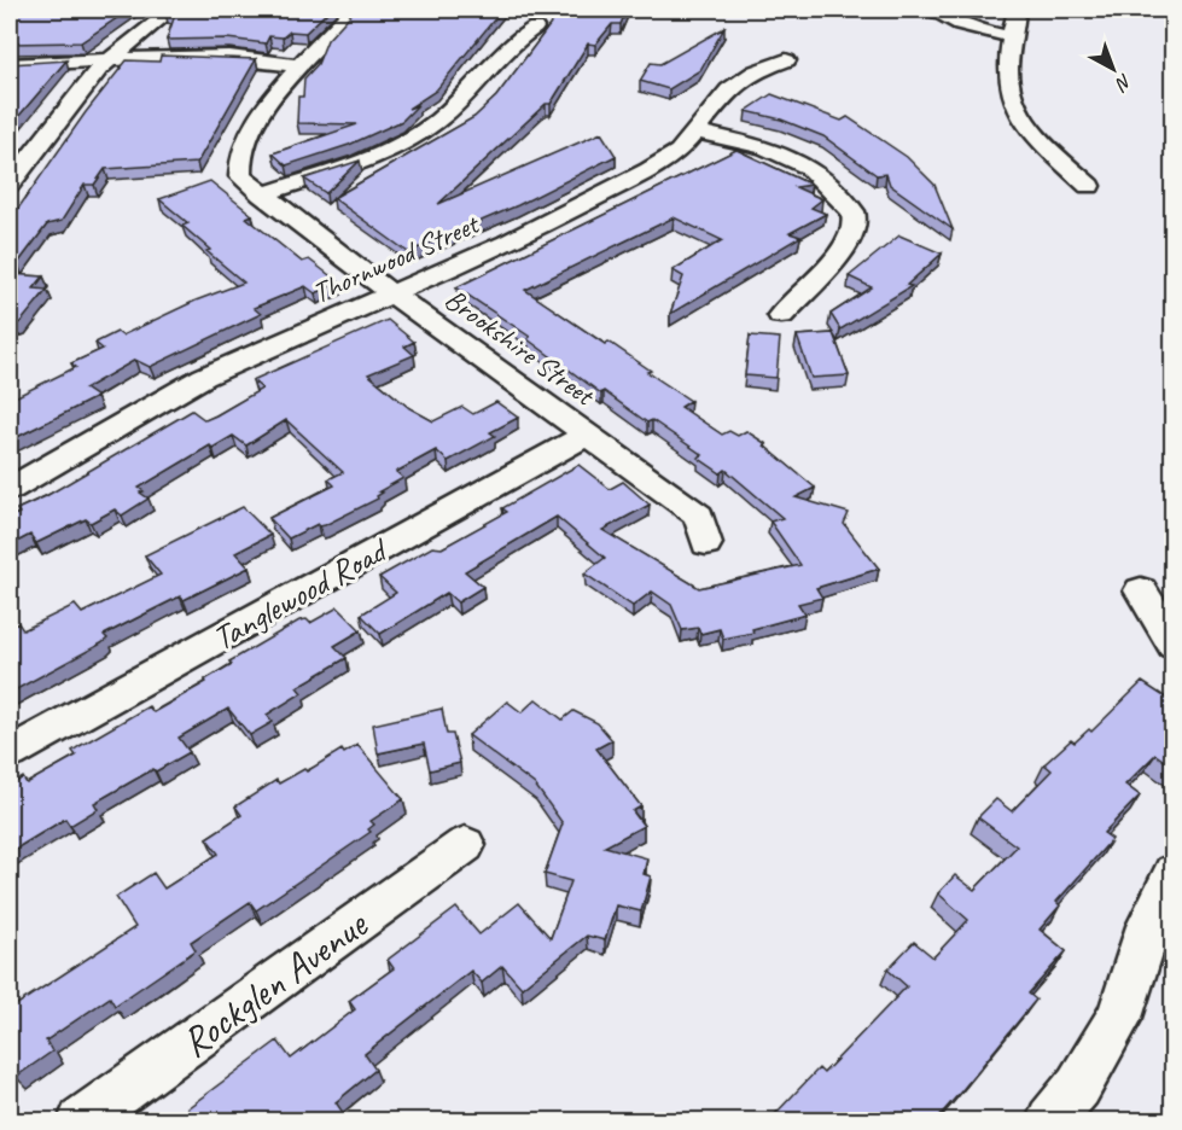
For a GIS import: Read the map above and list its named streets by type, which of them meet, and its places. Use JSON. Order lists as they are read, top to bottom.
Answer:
{
  "streets": {
    "street": [
      "Thornwood Street",
      "Brookshire Street",
      "Tanglewood Road",
      "Rockglen Avenue"
    ]
  },
  "crossings": [
    ["Thornwood Street", "Brookshire Street"],
    ["Brookshire Street", "Tanglewood Road"]
  ],
  "north": "bottom right"
}
